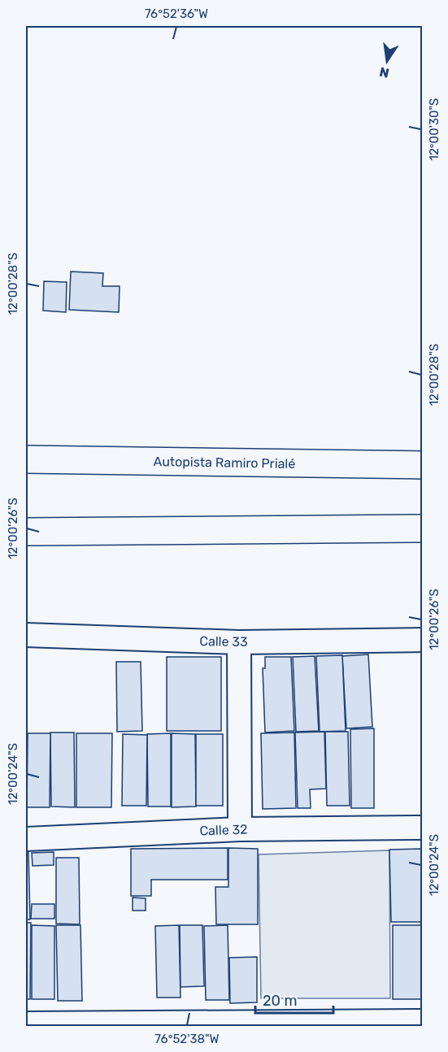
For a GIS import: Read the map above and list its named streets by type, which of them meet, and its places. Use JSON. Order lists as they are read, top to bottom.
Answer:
{
  "streets": {
    "highway": ["Autopista Ramiro Prialé"],
    "street": ["Calle 33", "Calle 32"]
  },
  "scale_bar": "20 m",
  "north": "bottom",
  "coordinates": [
    "76°52'36\"W",
    "12°00'30\"S",
    "12°00'28\"S",
    "12°00'26\"S",
    "12°00'24\"S",
    "76°52'38\"W"
  ]
}
